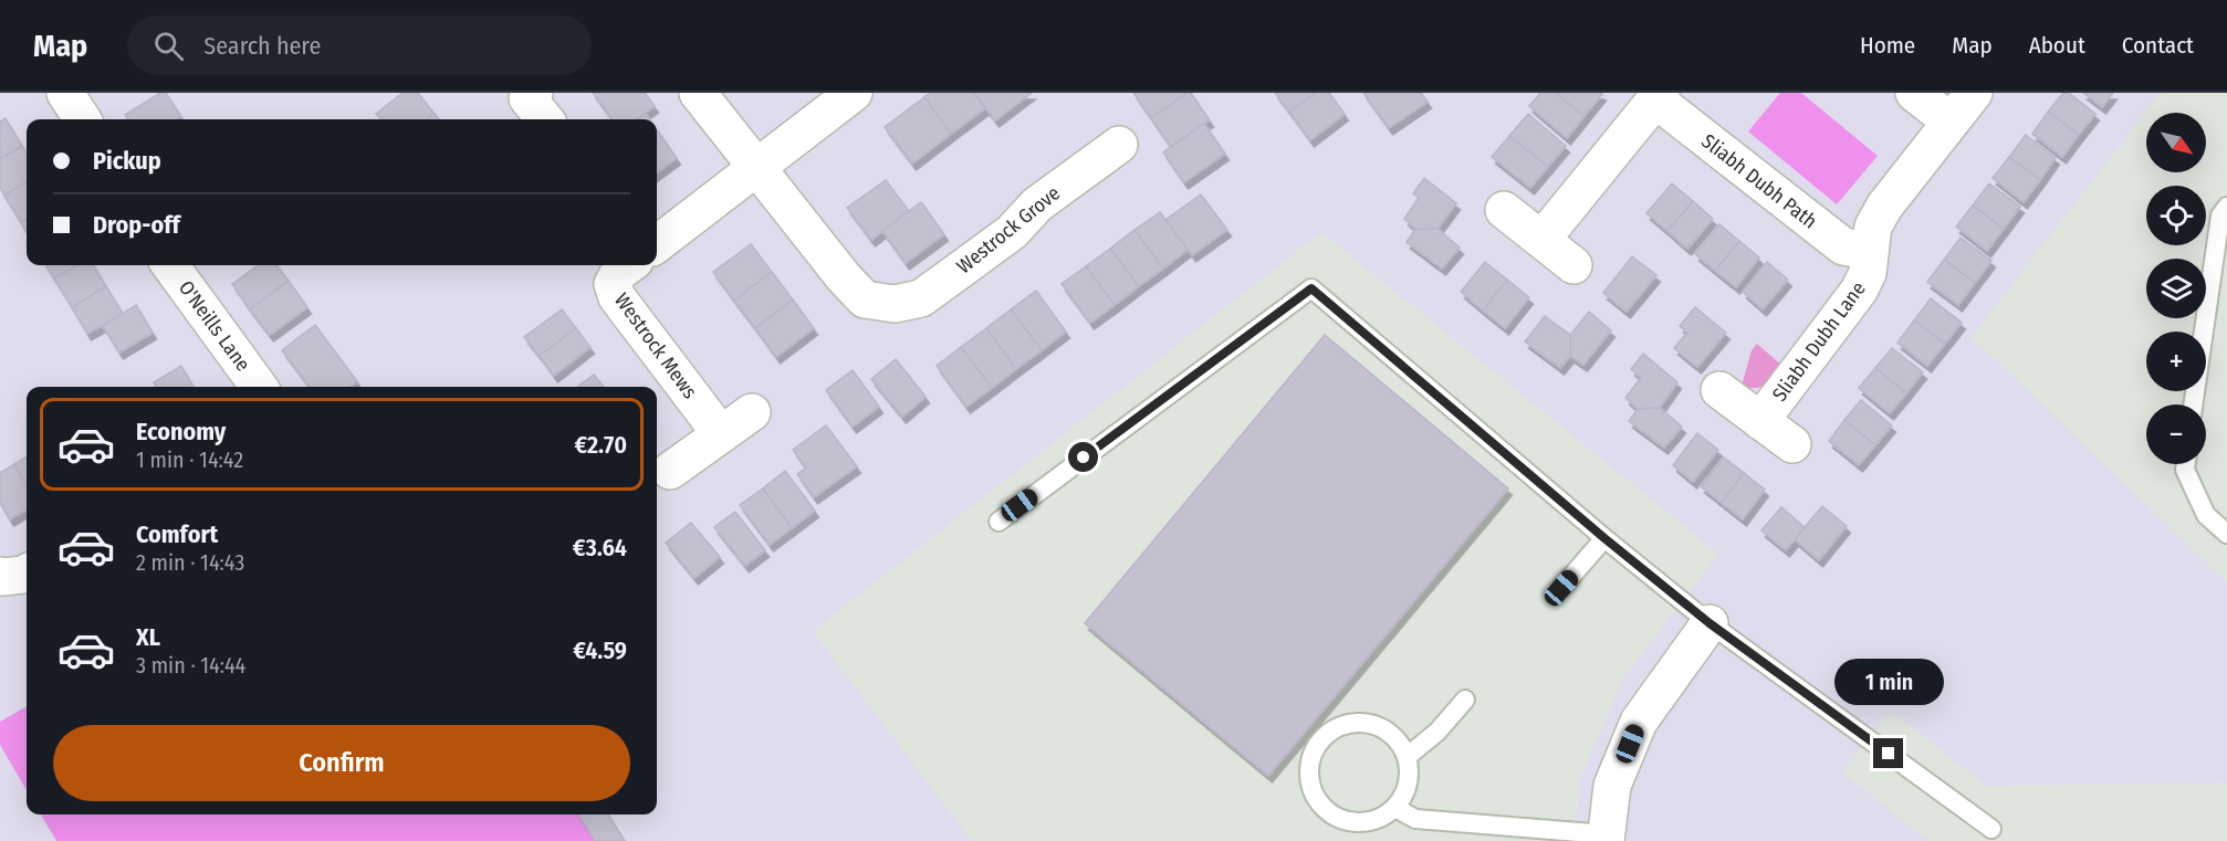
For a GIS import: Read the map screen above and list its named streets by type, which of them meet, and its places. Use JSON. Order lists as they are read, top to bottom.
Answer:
{
  "streets": {
    "street": [
      "Sliabh Dubh Path",
      "Westrock Grove",
      "O'Neills Lane",
      "Sliabh Dubh Lane",
      "Westrock Mews"
    ]
  },
  "crossings": [
    ["Sliabh Dubh Path", "Sliabh Dubh Lane"]
  ],
  "north": "bottom right",
  "page": {
    "header": "Map",
    "search": "Search here",
    "nav": [
      "Home",
      "Map",
      "About",
      "Contact"
    ],
    "map_buttons": ["+", "−"],
    "banner": ["Pickup", "Drop-off"],
    "list": [
      {
        "name": "Economy",
        "note": "1 min · 14:42",
        "value": "€2.70"
      },
      {
        "name": "Comfort",
        "note": "2 min · 14:43",
        "value": "€3.64"
      },
      {
        "name": "XL",
        "note": "3 min · 14:44",
        "value": "€4.59"
      }
    ],
    "bubble": "1 min",
    "buttons": "Confirm"
  }
}
